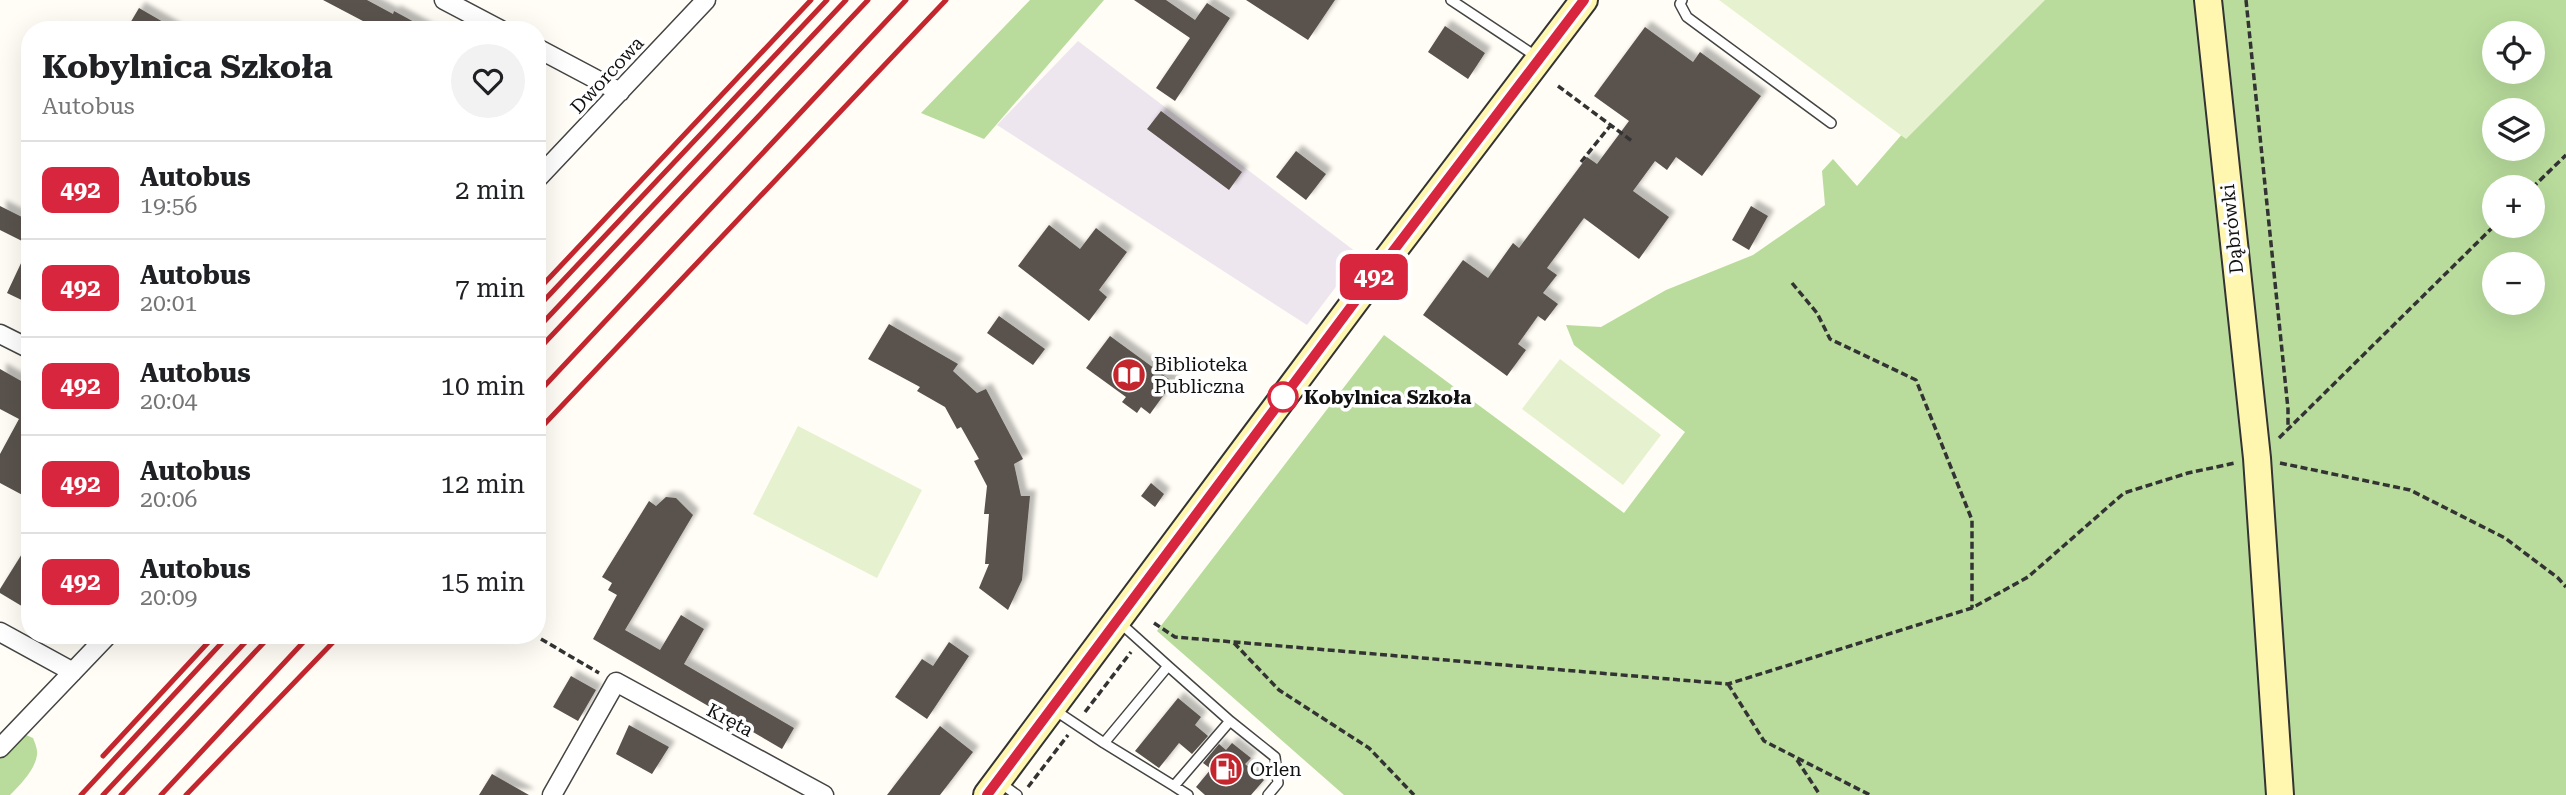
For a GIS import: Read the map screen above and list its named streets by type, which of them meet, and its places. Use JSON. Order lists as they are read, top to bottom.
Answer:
{
  "streets": {
    "main road": ["Dąbrówki"],
    "street": ["Dworcowa", "Kręta"]
  },
  "places": {
    "library": ["Biblioteka Publiczna"],
    "other": ["Kobylnica Szkoła"],
    "fuel station": ["Orlen"]
  },
  "lines": ["bus line 492"],
  "page": {
    "on_map": "492",
    "map_buttons": ["+", "−"],
    "heading": ["Kobylnica Szkoła", "Autobus"],
    "list": [
      {
        "mark": "492",
        "name": "Autobus",
        "note": "19:56",
        "value": "2 min"
      },
      {
        "mark": "492",
        "name": "Autobus",
        "note": "20:01",
        "value": "7 min"
      },
      {
        "mark": "492",
        "name": "Autobus",
        "note": "20:04",
        "value": "10 min"
      },
      {
        "mark": "492",
        "name": "Autobus",
        "note": "20:06",
        "value": "12 min"
      },
      {
        "mark": "492",
        "name": "Autobus",
        "note": "20:09",
        "value": "15 min"
      }
    ]
  }
}
